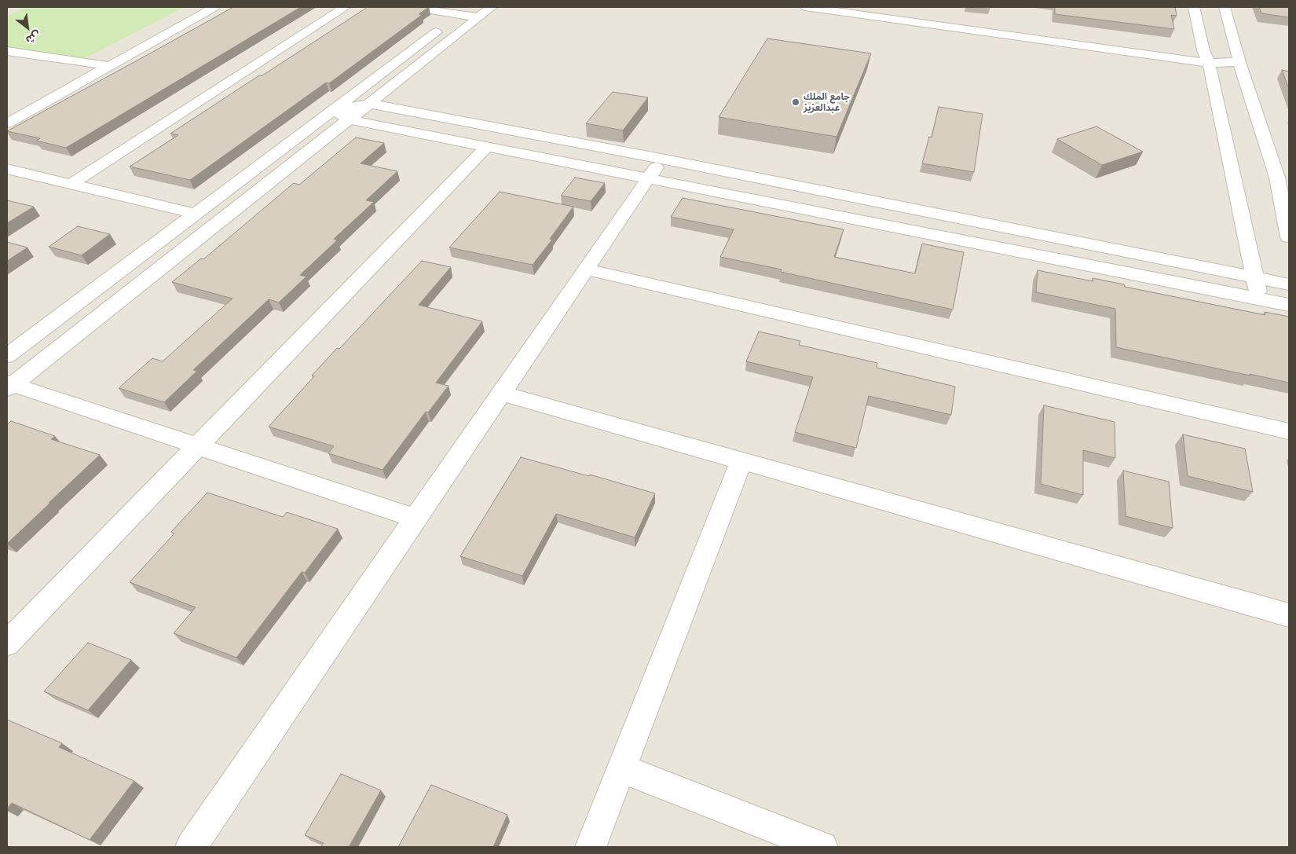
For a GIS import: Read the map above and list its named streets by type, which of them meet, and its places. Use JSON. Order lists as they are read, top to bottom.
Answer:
{
  "places": ["جامع الملك عبدالعزيز"],
  "north": "bottom right"
}
